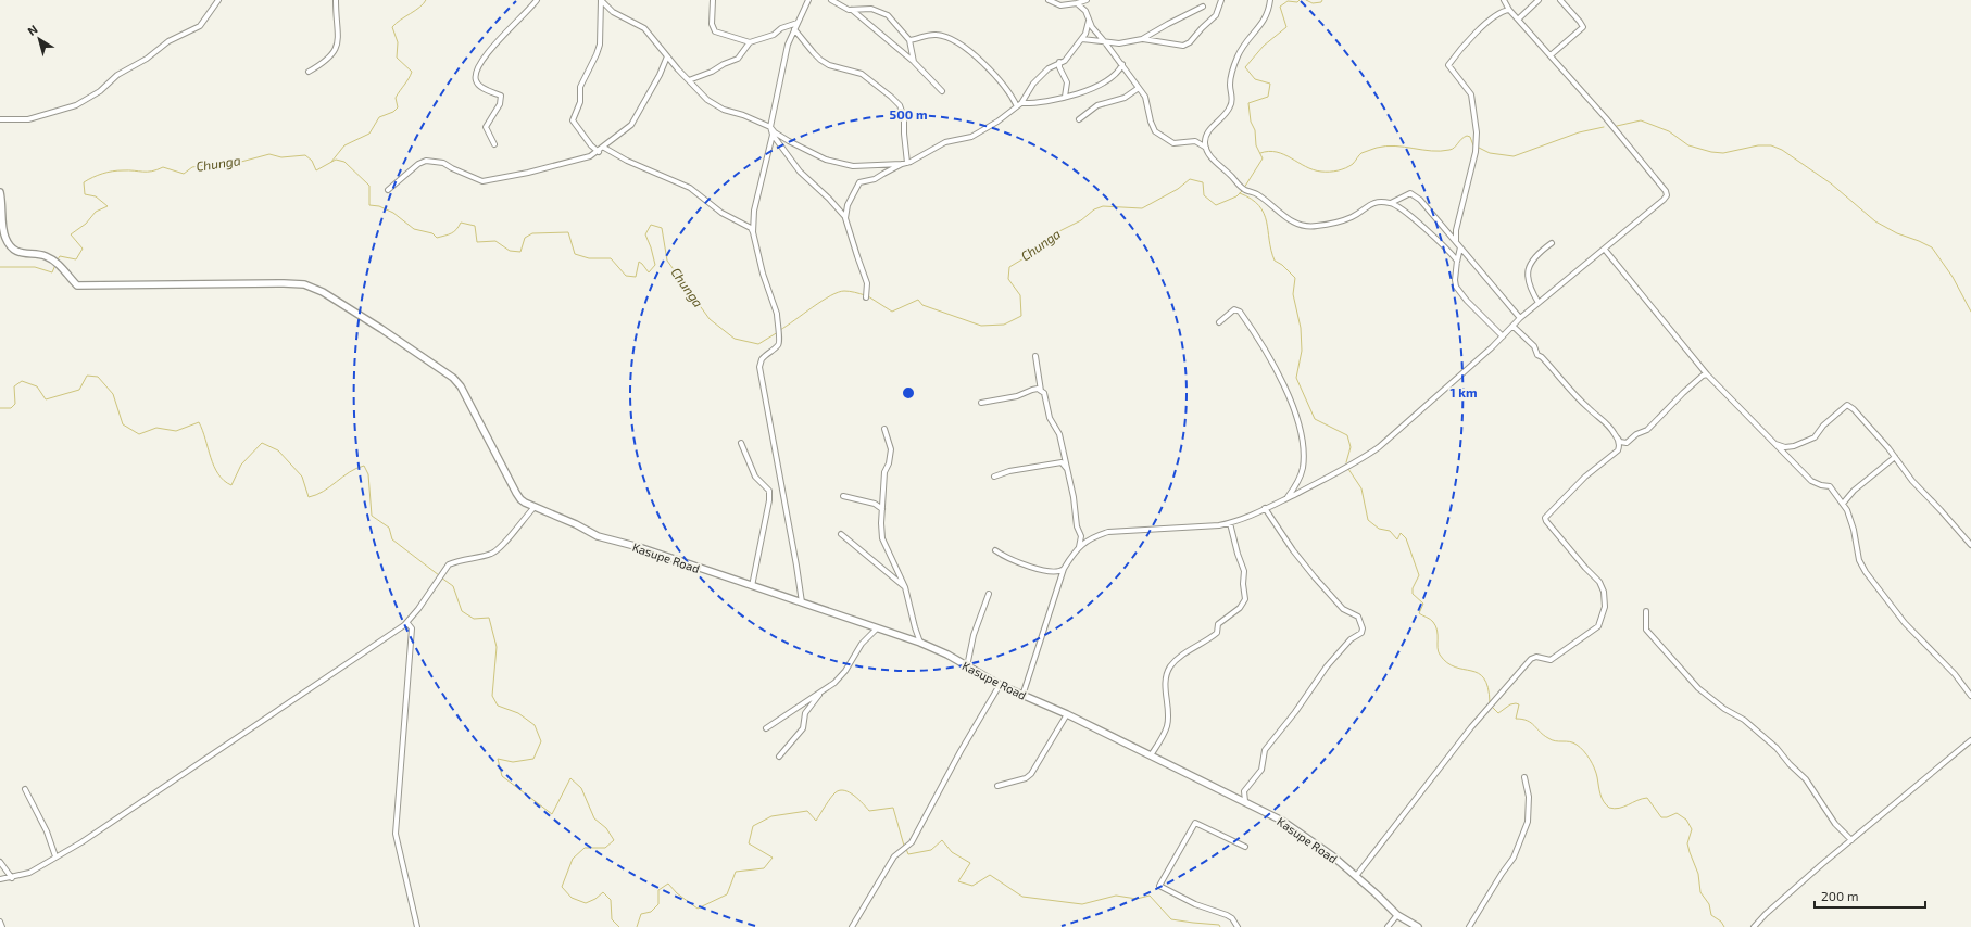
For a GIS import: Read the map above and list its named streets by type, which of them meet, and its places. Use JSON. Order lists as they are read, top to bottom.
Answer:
{
  "streets": {
    "street": ["Kasupe Road"]
  },
  "water": ["Chunga"],
  "scale_bar": "200 m",
  "north": "top left",
  "rings": ["500 m", "1 km"]
}
